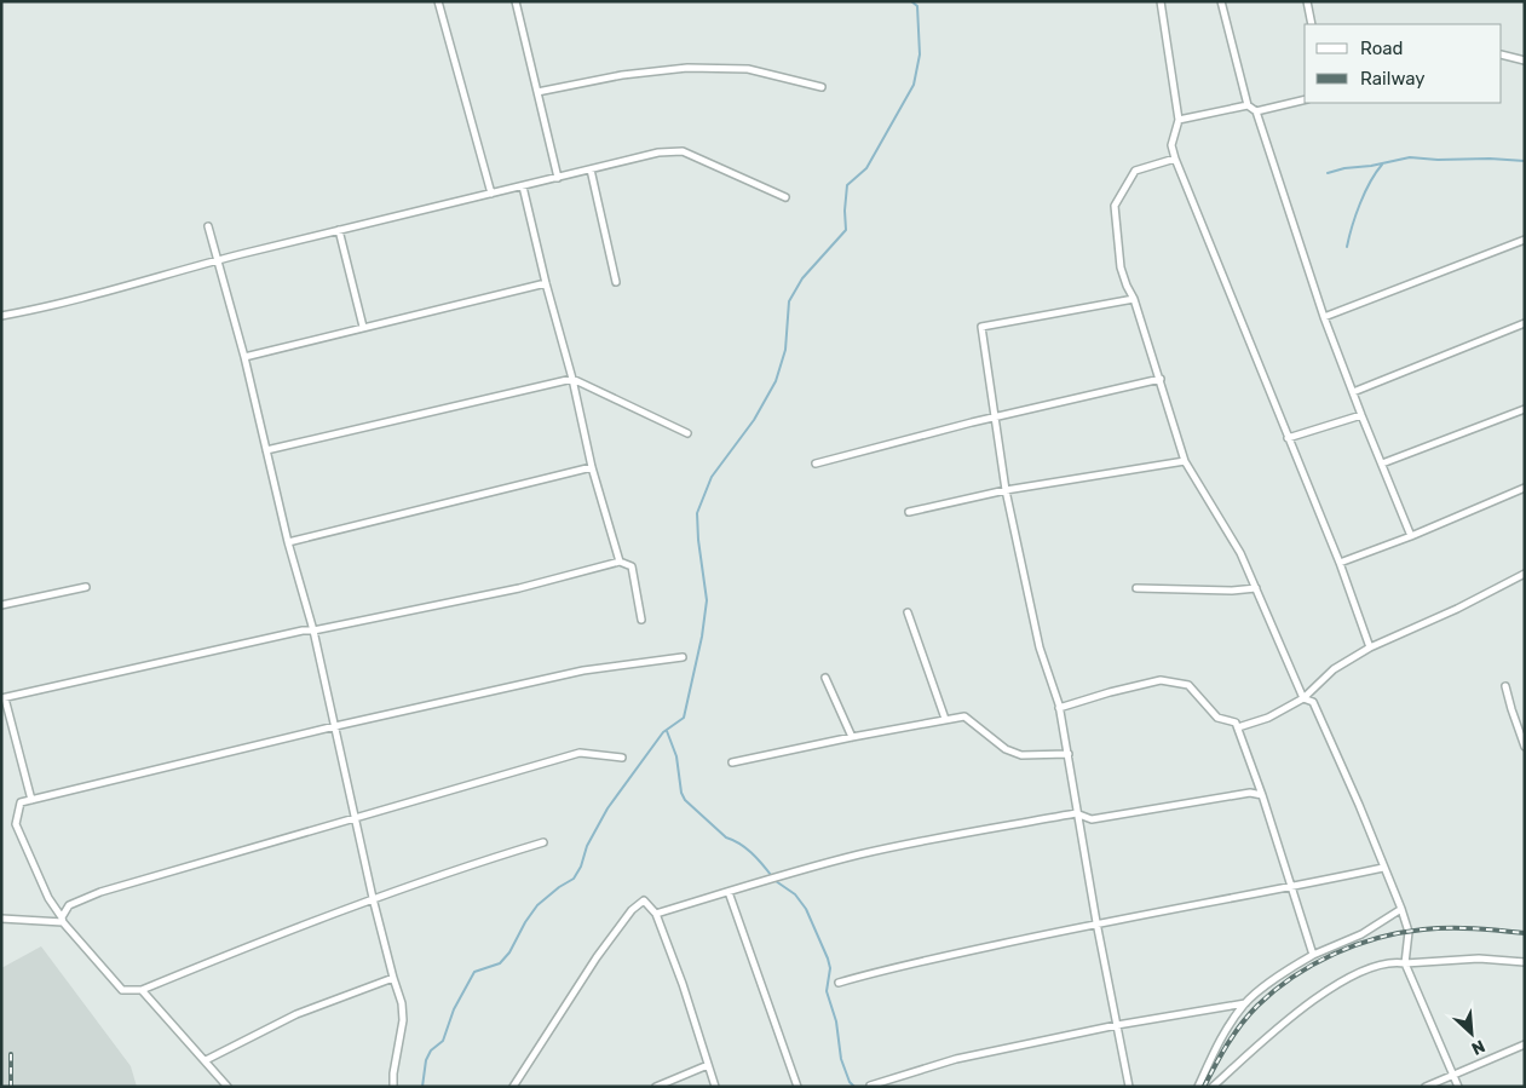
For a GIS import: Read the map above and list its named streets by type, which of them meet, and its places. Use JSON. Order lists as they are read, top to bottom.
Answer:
{
  "legend": ["Road", "Railway"],
  "north": "bottom right"
}
